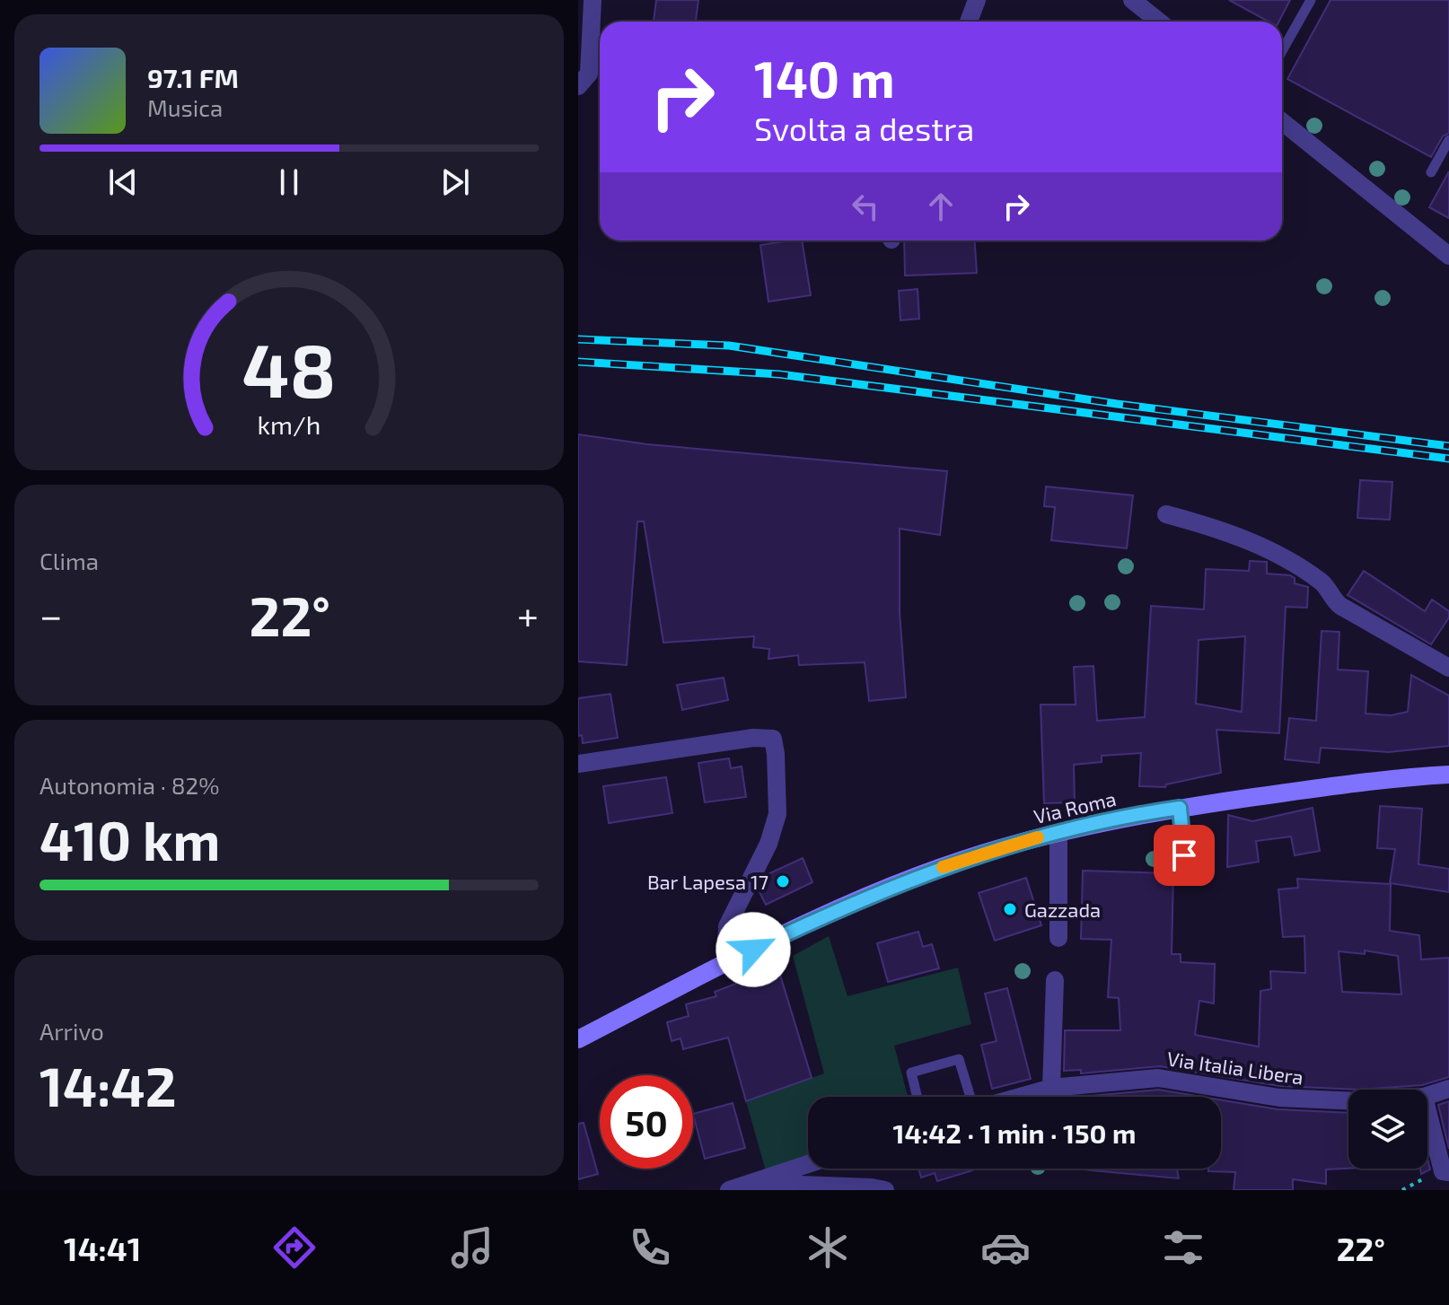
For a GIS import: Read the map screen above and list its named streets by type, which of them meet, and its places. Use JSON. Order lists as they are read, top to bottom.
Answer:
{
  "streets": {
    "main road": ["Via Roma"],
    "street": ["Via Italia Libera"]
  },
  "places": ["Bar Lapesa 17", "Gazzada"],
  "page": {
    "turn": ["140 m", "Svolta a destra"],
    "song": ["97.1 FM", "Musica"],
    "tile": [
      "Clima",
      ["Autonomia · 82%", "410 km"],
      ["Arrivo", "14:42"]
    ],
    "heat": ["−", "22°", "+"],
    "limit": "50",
    "trip": "14:42 · 1 min · 150 m",
    "tabs": ["14:41", "22°"],
    "gauge": ["48", "km/h"]
  }
}
